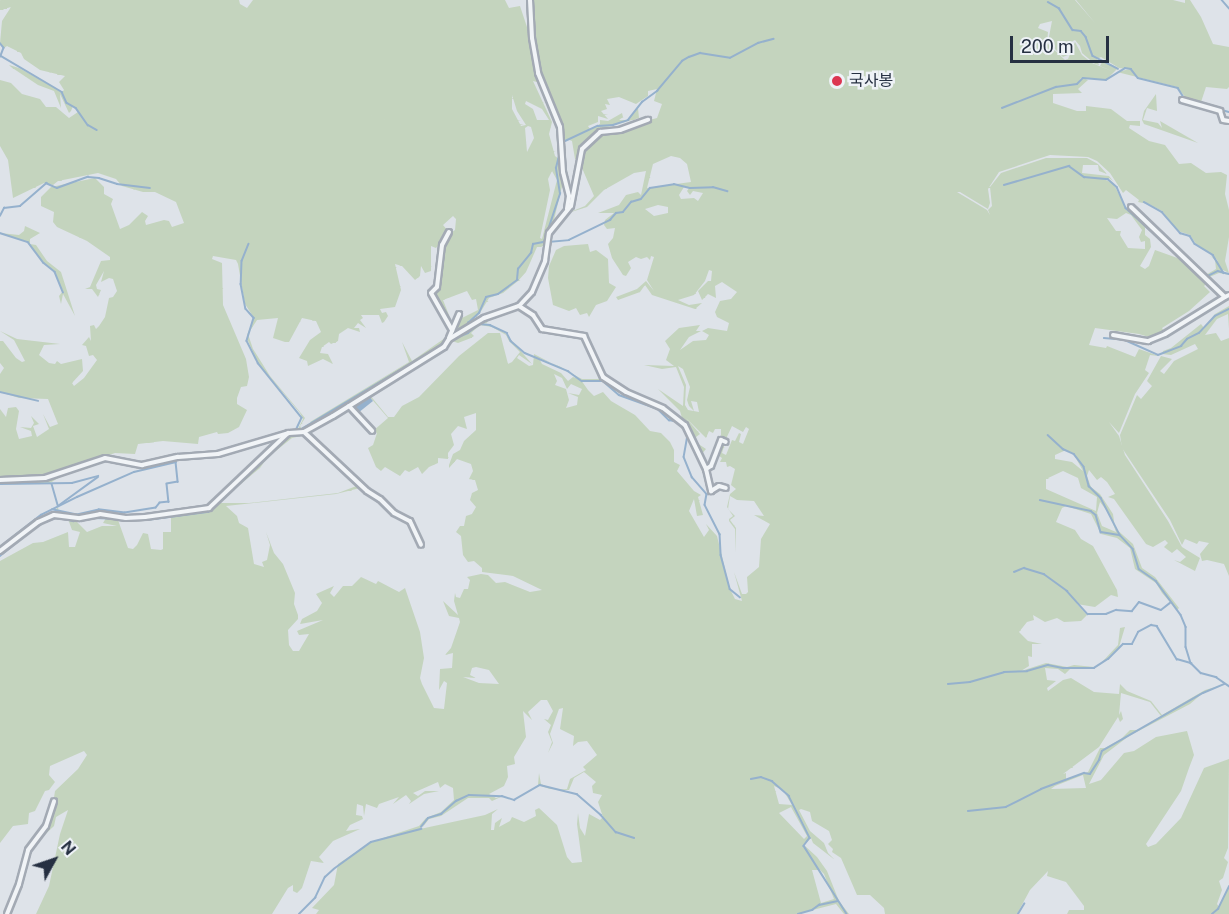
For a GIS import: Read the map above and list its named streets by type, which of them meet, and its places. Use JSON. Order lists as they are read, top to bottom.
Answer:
{
  "places": ["국사봉"],
  "scale_bar": "200 m",
  "north": "top right"
}
